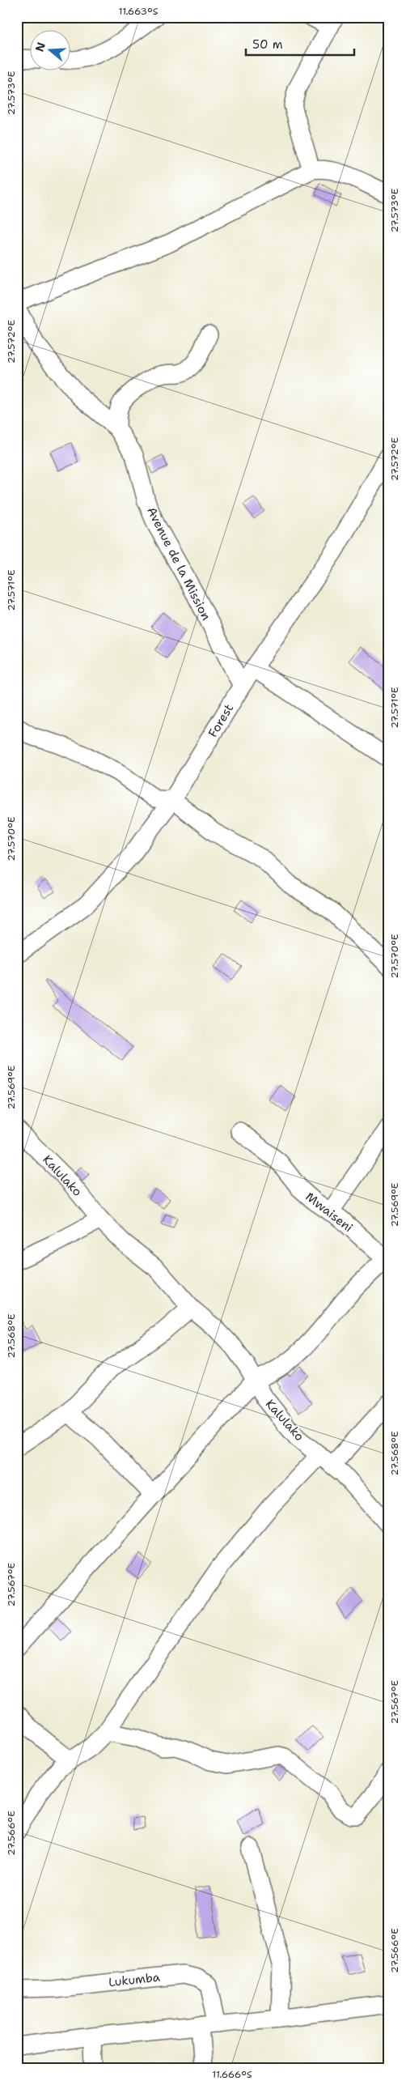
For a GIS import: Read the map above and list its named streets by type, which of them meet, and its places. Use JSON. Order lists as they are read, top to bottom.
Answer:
{
  "streets": {
    "street": [
      "Avenue de la Mission",
      "Forest",
      "Kalulako",
      "Mwaiseni",
      "Lukumba"
    ]
  },
  "crossings": [
    ["Avenue de la Mission", "Forest"]
  ],
  "scale_bar": "50 m",
  "north": "left",
  "coordinates": [
    "11.663°S",
    "27.573°E",
    "27.572°E",
    "27.571°E",
    "27.570°E",
    "27.569°E",
    "27.568°E",
    "27.567°E",
    "27.566°E",
    "11.666°S"
  ]
}
